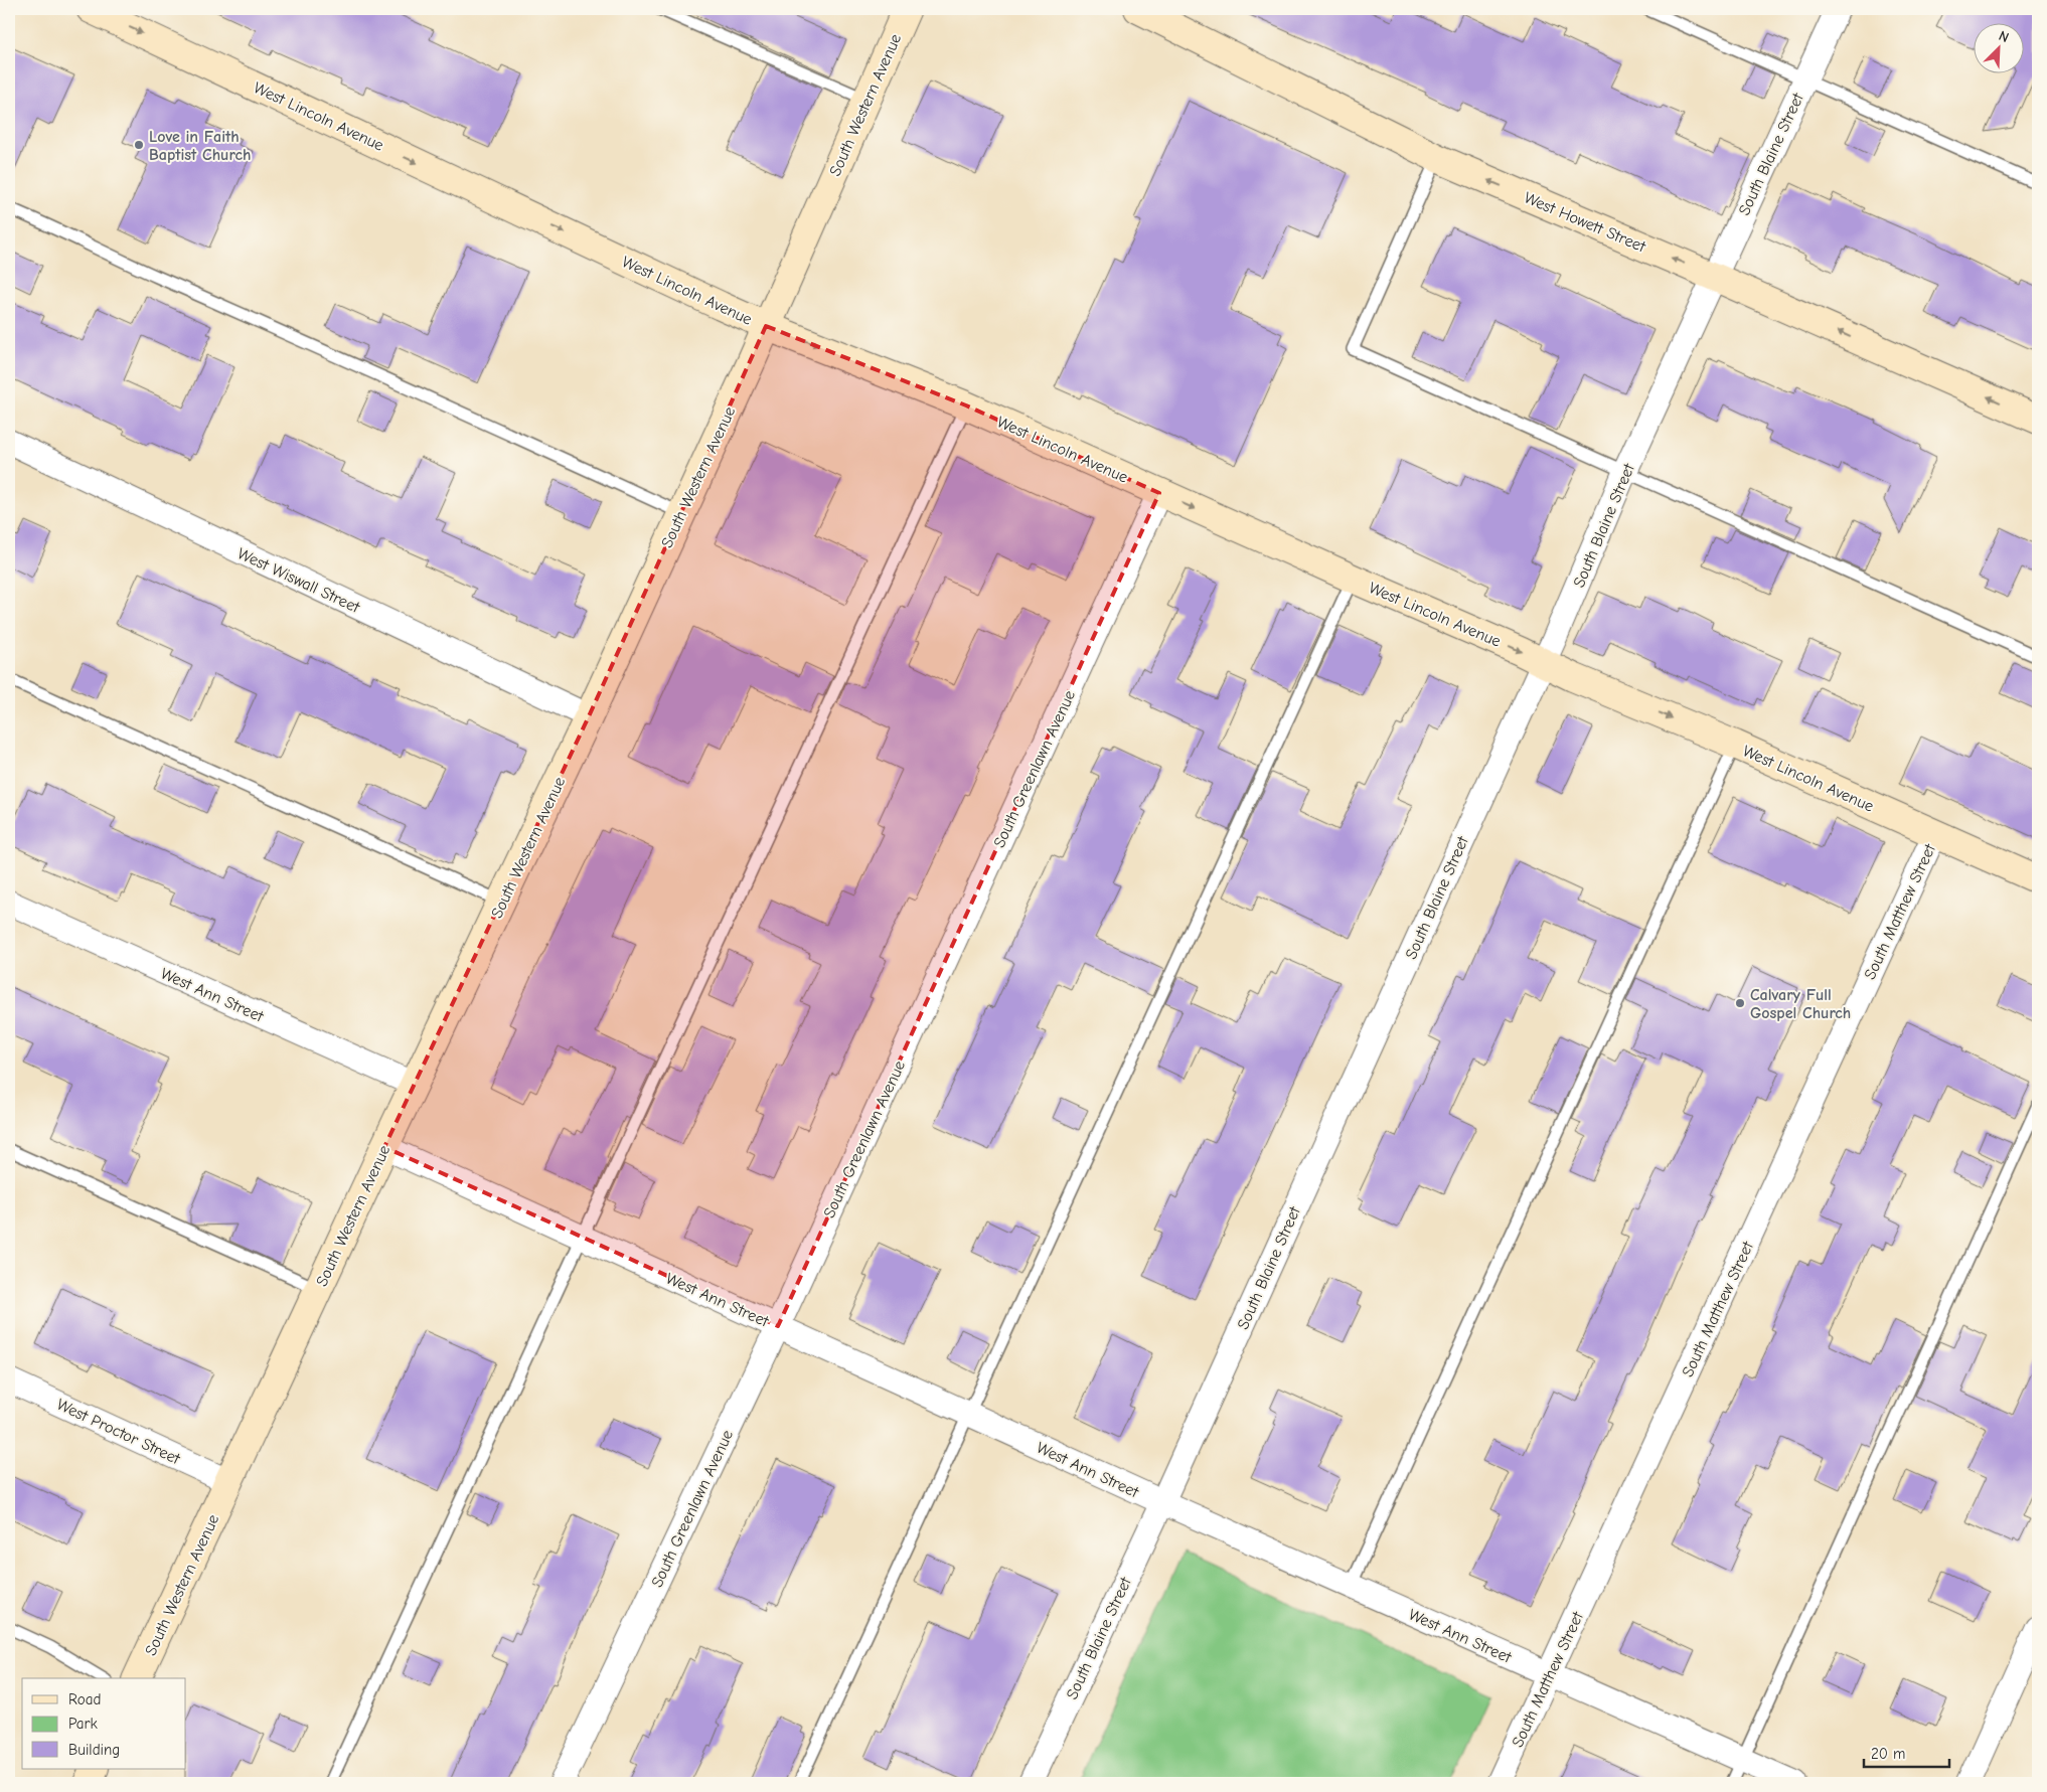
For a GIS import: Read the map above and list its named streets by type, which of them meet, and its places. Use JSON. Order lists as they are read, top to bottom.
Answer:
{
  "streets": {
    "main road": ["South Western Avenue", "West Lincoln Avenue", "West Howett Street"],
    "street": [
      "South Blaine Street",
      "West Wiswall Street",
      "South Greenlawn Avenue",
      "South Matthew Street",
      "West Ann Street",
      "West Proctor Street"
    ]
  },
  "crossings": [
    ["South Western Avenue", "West Lincoln Avenue"],
    ["South Western Avenue", "West Wiswall Street"],
    ["South Western Avenue", "West Ann Street"],
    ["South Western Avenue", "West Proctor Street"],
    ["West Lincoln Avenue", "South Blaine Street"],
    ["West Lincoln Avenue", "South Greenlawn Avenue"],
    ["West Lincoln Avenue", "South Matthew Street"],
    ["South Blaine Street", "West Howett Street"],
    ["South Blaine Street", "West Ann Street"],
    ["South Greenlawn Avenue", "West Ann Street"],
    ["South Matthew Street", "West Ann Street"]
  ],
  "one_way": ["West Lincoln Avenue", "West Howett Street"],
  "places": ["Love in Faith Baptist Church", "Calvary Full Gospel Church"],
  "legend": ["Road", "Park", "Building"],
  "scale_bar": "20 m",
  "north": "top right"
}
